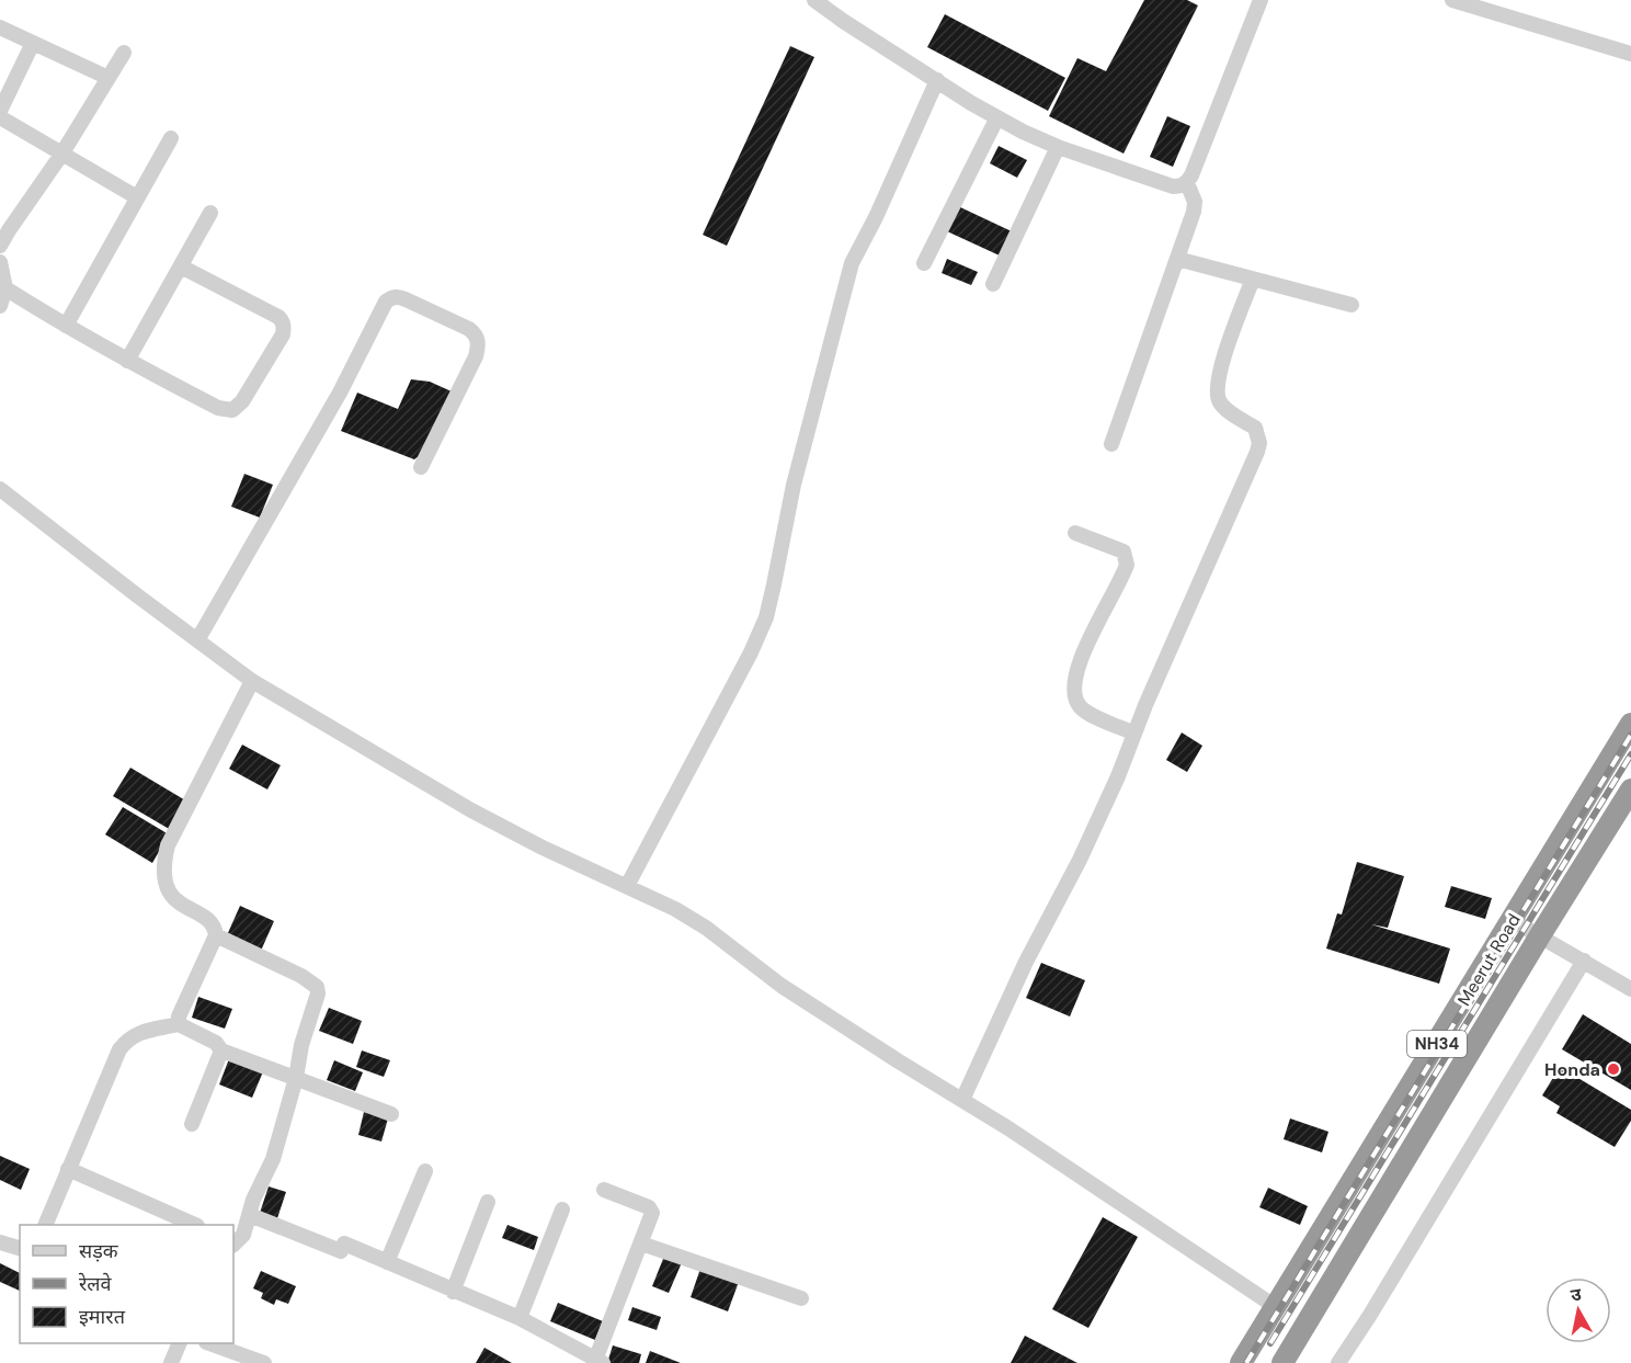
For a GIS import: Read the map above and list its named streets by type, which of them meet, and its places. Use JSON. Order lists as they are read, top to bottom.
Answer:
{
  "streets": {
    "highway": ["Meerut Road", "NH34"]
  },
  "places": ["Honda"],
  "legend": ["सड़क", "रेलवे", "इमारत"],
  "north": "top"
}
